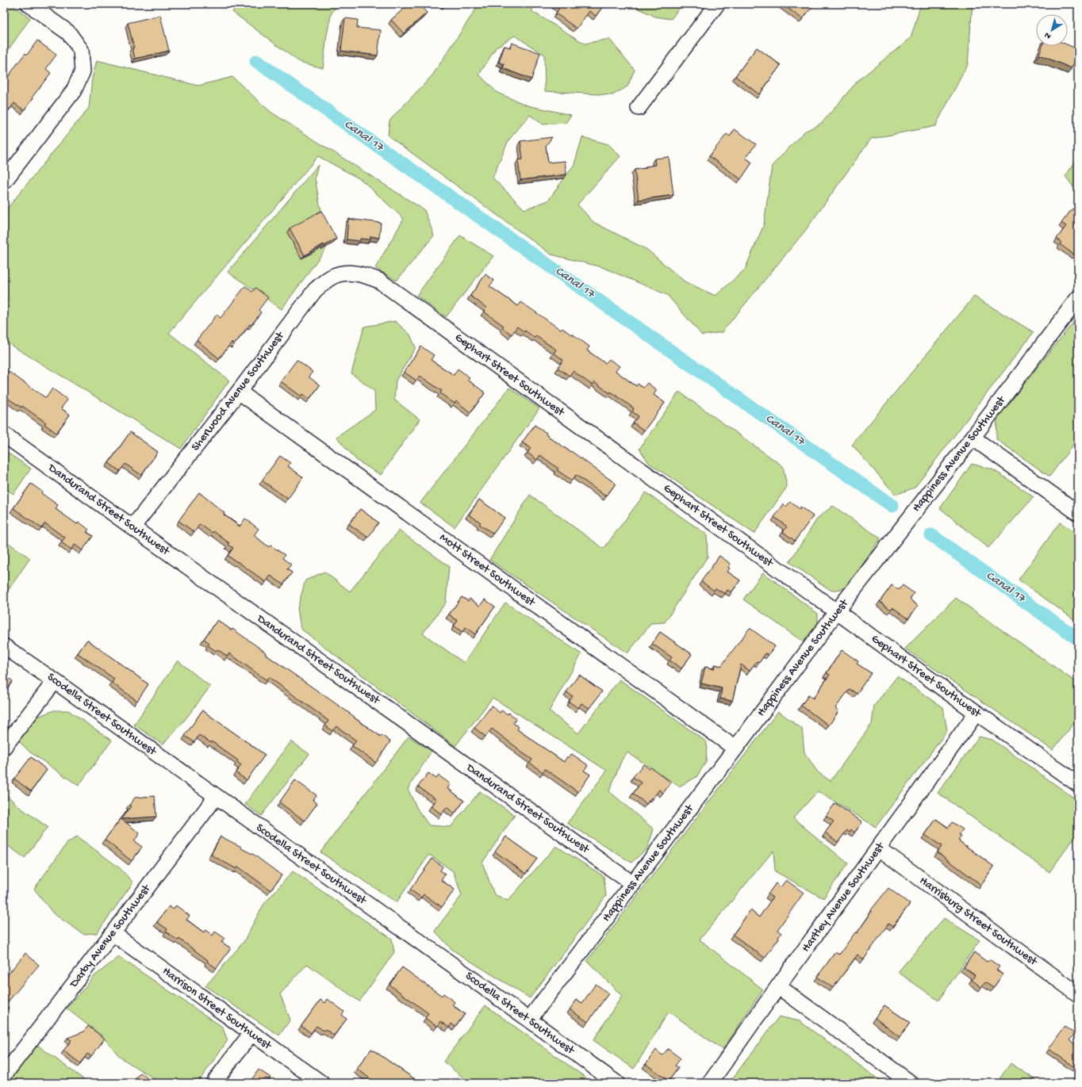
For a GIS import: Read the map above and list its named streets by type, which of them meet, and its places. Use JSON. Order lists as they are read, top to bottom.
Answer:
{
  "streets": {
    "street": [
      "Gephart Street Southwest",
      "Sherwood Avenue Southwest",
      "Happiness Avenue Southwest",
      "Dandurand Street Southwest",
      "Mott Street Southwest",
      "Scodella Street Southwest",
      "Hartley Avenue Southwest",
      "Harrisburg Street Southwest",
      "Darby Avenue Southwest",
      "Harrison Street Southwest"
    ]
  },
  "crossings": [
    ["Gephart Street Southwest", "Sherwood Avenue Southwest"],
    ["Gephart Street Southwest", "Happiness Avenue Southwest"],
    ["Gephart Street Southwest", "Hartley Avenue Southwest"],
    ["Sherwood Avenue Southwest", "Dandurand Street Southwest"],
    ["Sherwood Avenue Southwest", "Mott Street Southwest"],
    ["Happiness Avenue Southwest", "Dandurand Street Southwest"],
    ["Happiness Avenue Southwest", "Mott Street Southwest"],
    ["Happiness Avenue Southwest", "Scodella Street Southwest"],
    ["Scodella Street Southwest", "Darby Avenue Southwest"],
    ["Hartley Avenue Southwest", "Harrisburg Street Southwest"],
    ["Darby Avenue Southwest", "Harrison Street Southwest"]
  ],
  "water": ["Canal 17"],
  "north": "bottom left"
}
